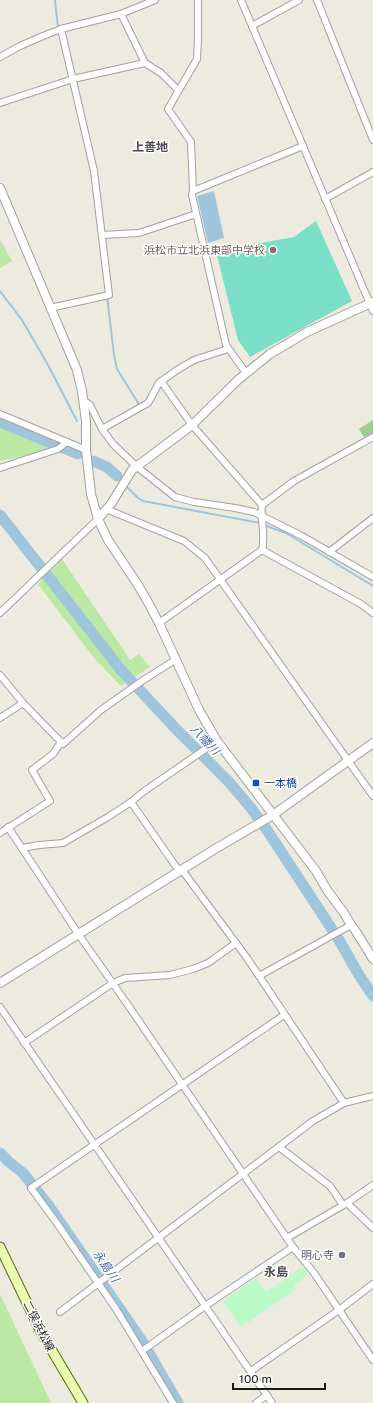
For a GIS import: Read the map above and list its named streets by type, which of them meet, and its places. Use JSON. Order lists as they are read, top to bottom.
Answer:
{
  "streets": {
    "main road": ["二俣浜松線"]
  },
  "districts": ["上善地", "永島"],
  "water": ["八幡川", "永島川"],
  "places": {
    "other": ["浜松市立北浜東部中学校", "明心寺"],
    "transit": ["一本橋"]
  },
  "scale_bar": "100 m"
}
